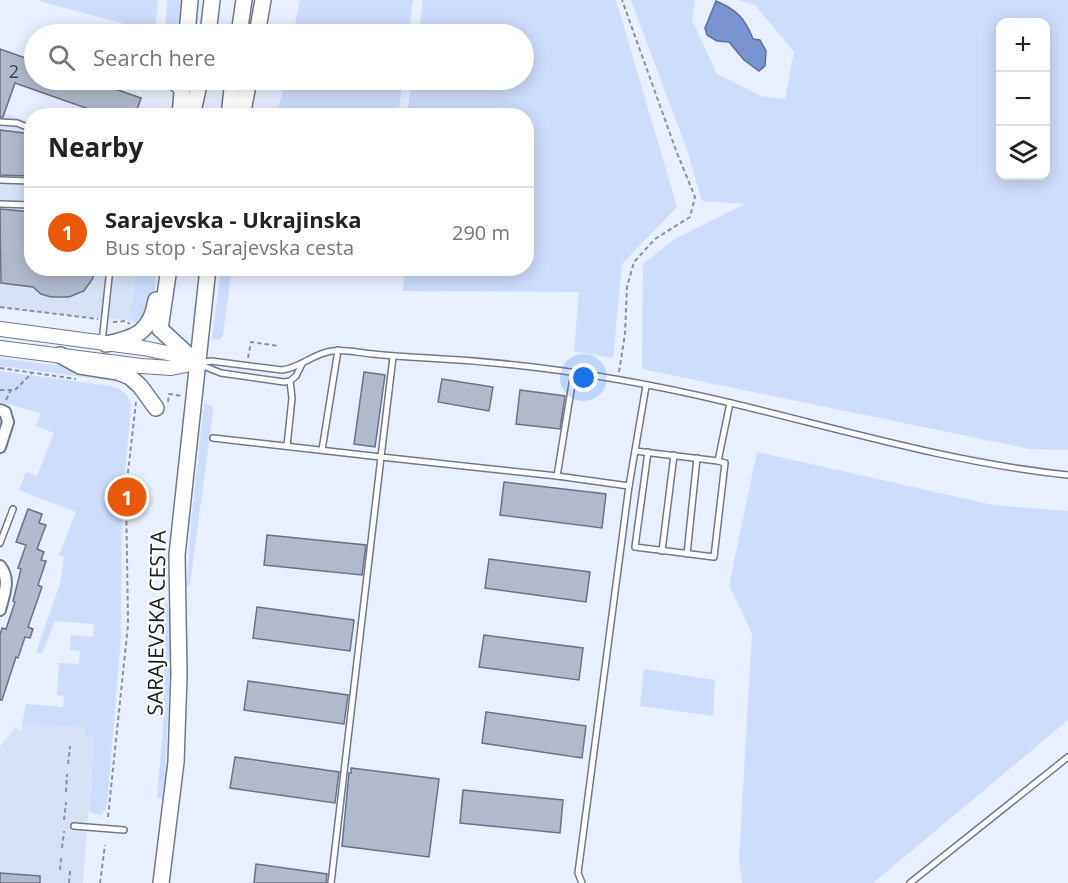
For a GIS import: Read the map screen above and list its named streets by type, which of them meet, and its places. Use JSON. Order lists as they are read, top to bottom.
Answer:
{
  "streets": {
    "main road": ["SARAJEVSKA CESTA"]
  },
  "house_numbers": ["2"],
  "page": {
    "map_buttons": ["+", "−"],
    "search": "Search here",
    "heading": "Nearby",
    "list": [
      {
        "mark": "1",
        "name": "Sarajevska - Ukrajinska",
        "note": "Bus stop · Sarajevska cesta",
        "value": "290 m"
      }
    ],
    "pins": "1"
  }
}
